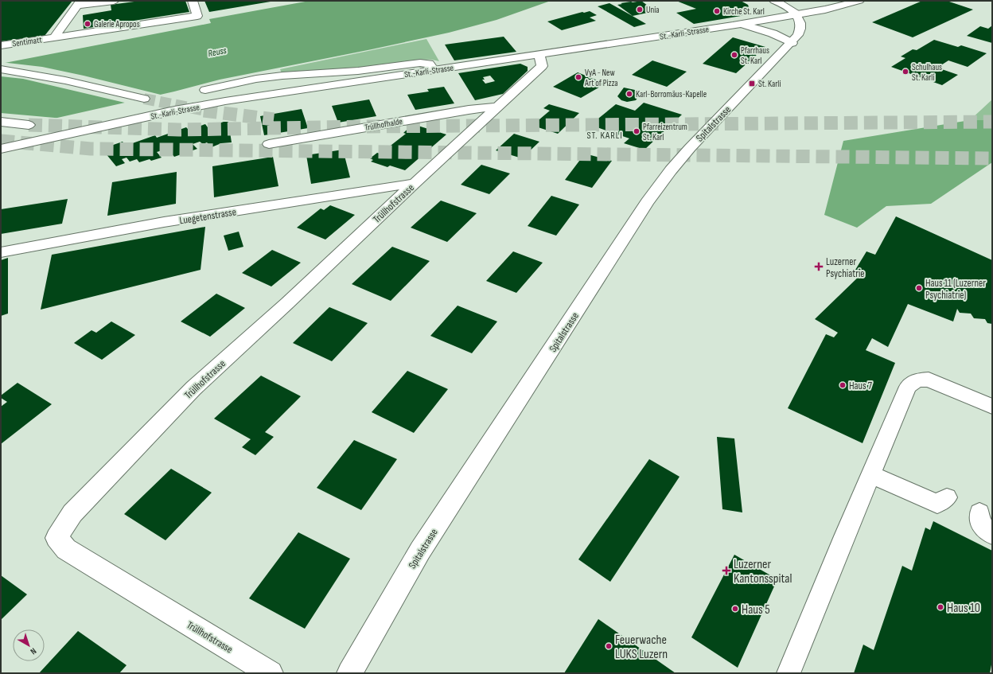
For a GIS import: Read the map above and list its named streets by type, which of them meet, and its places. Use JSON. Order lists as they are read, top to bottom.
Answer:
{
  "streets": {
    "main road": [
      "St.-Karli-Strasse",
      "Sentimatt",
      "Spitalstrasse",
      "Trüllhofhalde",
      "Trüllhofstrasse",
      "Luegetenstrasse"
    ]
  },
  "crossings": [
    ["St.-Karli-Strasse", "Spitalstrasse"],
    ["St.-Karli-Strasse", "Trüllhofstrasse"],
    ["Trüllhofhalde", "Trüllhofstrasse"],
    ["Trüllhofstrasse", "Luegetenstrasse"]
  ],
  "districts": ["ST. KARLI"],
  "water": ["Reuss"],
  "places": {
    "other": [
      "Unia",
      "Kirche St. Karl",
      "Galerie Apropos",
      "Pfarrhaus St. Karl",
      "Schulhaus St. Karli",
      "VyA - New Art of Pizza",
      "Karl-Borromäus-Kapelle",
      "Pfarreizentrum St. Karl",
      "Haus 11 (Luzerner Psychiatrie)",
      "Haus 7",
      "Haus 10",
      "Haus 5",
      "Feuerwache LUKS Luzern"
    ],
    "transit": ["St. Karli"],
    "health": ["Luzerner Psychiatrie", "Luzerner Kantonsspital"]
  },
  "north": "bottom right"
}
